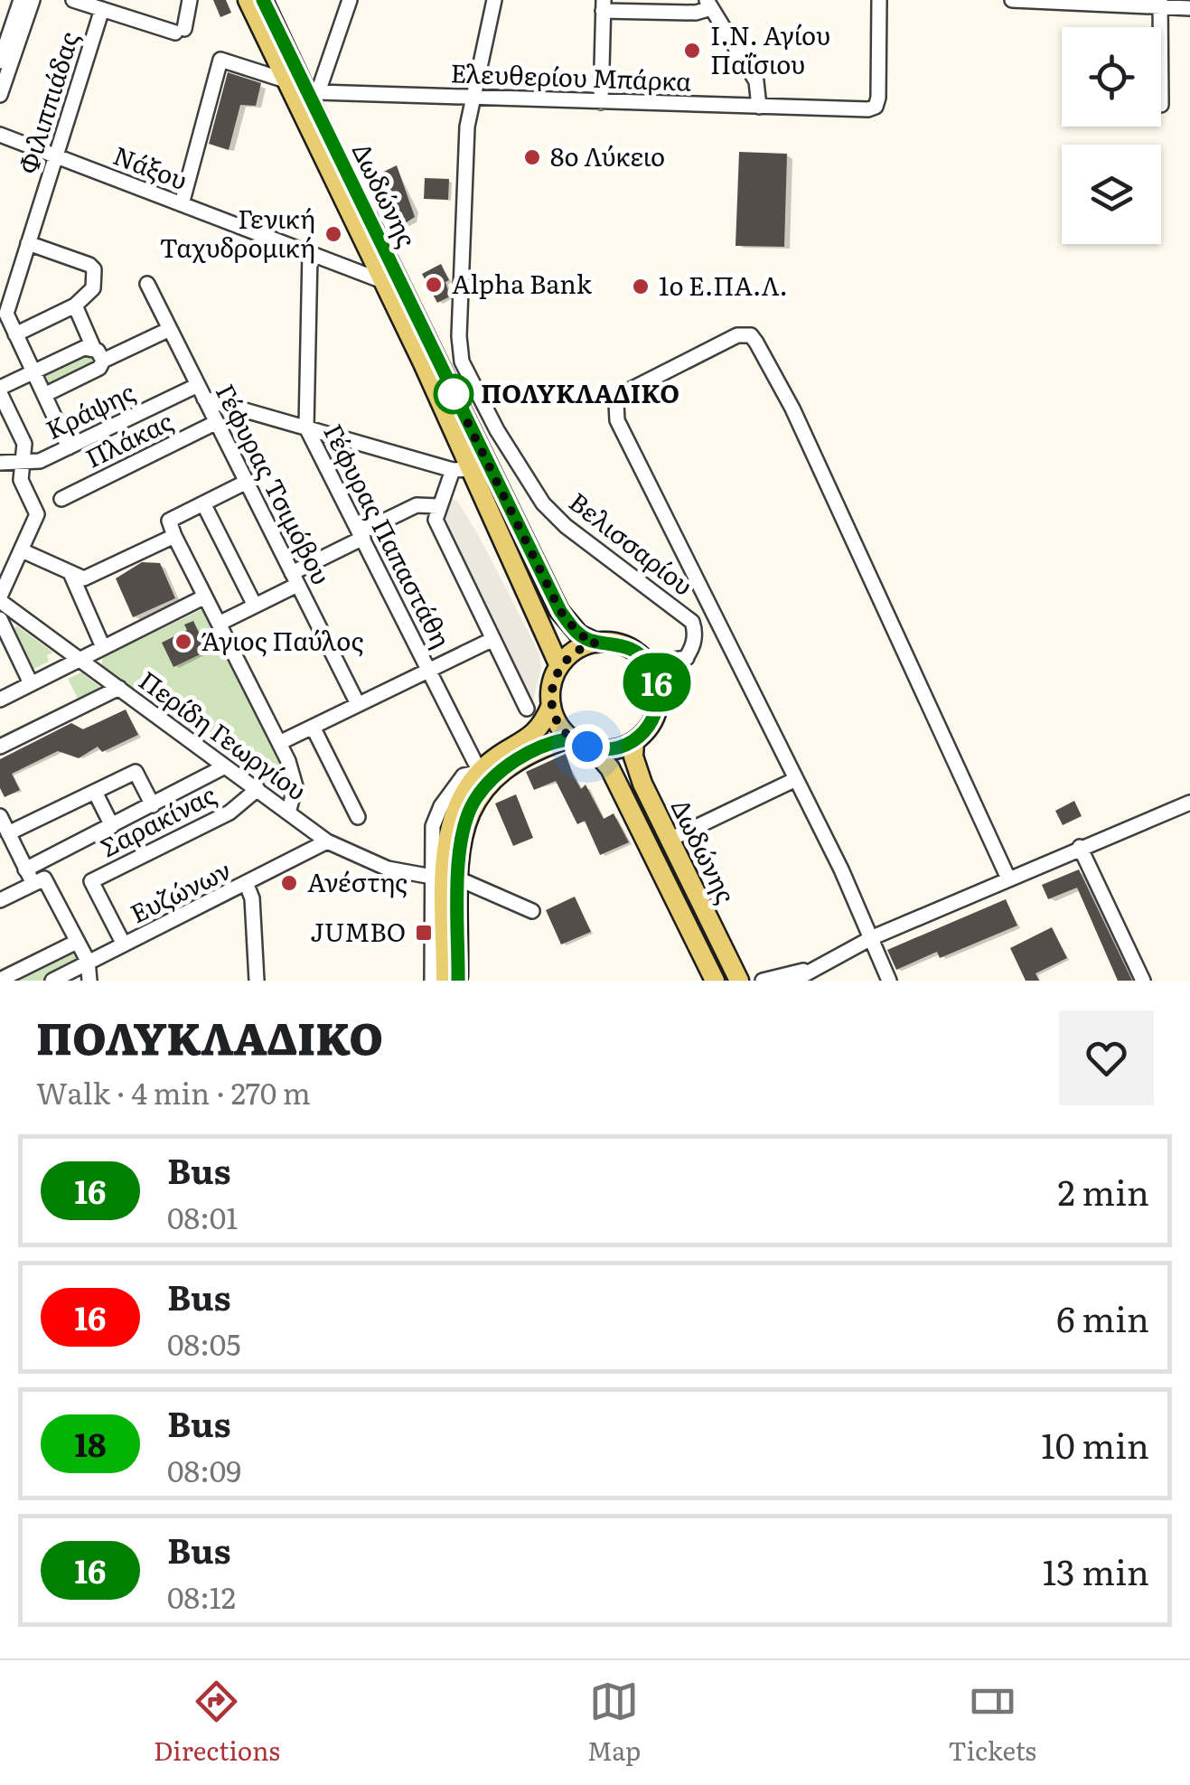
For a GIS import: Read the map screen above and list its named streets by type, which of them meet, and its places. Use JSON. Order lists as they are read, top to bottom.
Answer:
{
  "streets": {
    "main road": ["Δωδώνης"],
    "street": [
      "Ελευθερίου Μπάρκα",
      "Φιλιππιάδας",
      "Νάξου",
      "Κράψης",
      "Πλάκας",
      "Γέφυρας Τσιμόβου",
      "Γέφυρας Παπαστάθη",
      "Βελισσαρίου",
      "Περίδη Γεωργίου",
      "Σαρακίνας",
      "Ευζώνων"
    ]
  },
  "crossings": [
    ["Ελευθερίου Μπάρκα", "Δωδώνης"],
    ["Ελευθερίου Μπάρκα", "Βελισσαρίου"],
    ["Φιλιππιάδας", "Νάξου"],
    ["Νάξου", "Δωδώνης"],
    ["Νάξου", "Γέφυρας Παπαστάθη"],
    ["Κράψης", "Γέφυρας Τσιμόβου"],
    ["Πλάκας", "Γέφυρας Τσιμόβου"],
    ["Περίδη Γεωργίου", "Σαρακίνας"],
    ["Περίδη Γεωργίου", "Ευζώνων"],
    ["Σαρακίνας", "Ευζώνων"]
  ],
  "places": {
    "other": [
      "Ι.Ν. Αγίου Παΐσιου",
      "8ο Λύκειο",
      "Γενική Ταχυδρομική",
      "Alpha Bank",
      "1ο Ε.ΠΑ.Λ.",
      "ΠΟΛΥΚΛΑΔΙΚΟ",
      "Άγιος Παύλος",
      "Ανέστης"
    ],
    "transit": ["JUMBO"]
  },
  "lines": ["bus line 16"],
  "page": {
    "on_map": "16",
    "heading": ["ΠΟΛΥΚΛΑΔΙΚΟ", "Walk · 4 min · 270 m"],
    "list": [
      {
        "mark": "16",
        "name": "Bus",
        "note": "08:01",
        "value": "2 min"
      },
      {
        "mark": "16",
        "name": "Bus",
        "note": "08:05",
        "value": "6 min"
      },
      {
        "mark": "18",
        "name": "Bus",
        "note": "08:09",
        "value": "10 min"
      },
      {
        "mark": "16",
        "name": "Bus",
        "note": "08:12",
        "value": "13 min"
      }
    ],
    "tabs": ["Directions", "Map", "Tickets"]
  }
}
